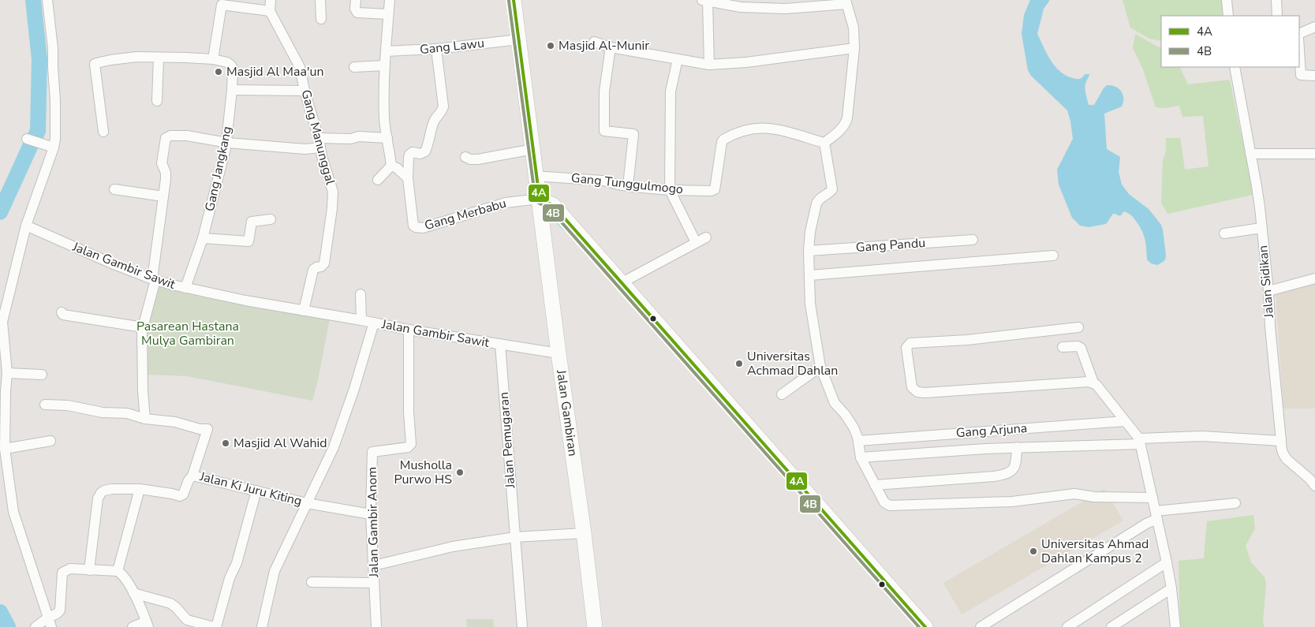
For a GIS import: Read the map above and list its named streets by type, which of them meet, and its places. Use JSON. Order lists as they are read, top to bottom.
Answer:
{
  "streets": {
    "main road": ["Jalan Gambiran"],
    "street": [
      "Gang Lawu",
      "Gang Manunggal",
      "Gang Jangkang",
      "Gang Tunggulmogo",
      "Gang Merbabu",
      "Gang Pandu",
      "Jalan Gambir Sawit",
      "Jalan Sidikan",
      "Gang Arjuna",
      "Jalan Pemugaran",
      "Jalan Ki Juru Kiting",
      "Jalan Gambir Anom"
    ]
  },
  "crossings": [
    ["Gang Lawu", "Jalan Gambiran"],
    ["Gang Manunggal", "Jalan Gambir Sawit"],
    ["Gang Jangkang", "Jalan Gambir Sawit"],
    ["Gang Tunggulmogo", "Jalan Gambiran"],
    ["Gang Merbabu", "Jalan Gambiran"],
    ["Jalan Gambir Sawit", "Jalan Gambiran"],
    ["Jalan Gambir Sawit", "Jalan Pemugaran"],
    ["Jalan Gambir Sawit", "Jalan Gambir Anom"],
    ["Jalan Ki Juru Kiting", "Jalan Gambir Anom"]
  ],
  "parks": ["Pasarean Hastana Mulya Gambiran"],
  "places": [
    "Masjid Al-Munir",
    "Masjid Al Maa'un",
    "Universitas Achmad Dahlan",
    "Masjid Al Wahid",
    "Musholla Purwo HS",
    "Universitas Ahmad Dahlan Kampus 2"
  ],
  "lines": ["transit line 4A", "transit line 4B"],
  "legend": ["4A", "4B"]
}
